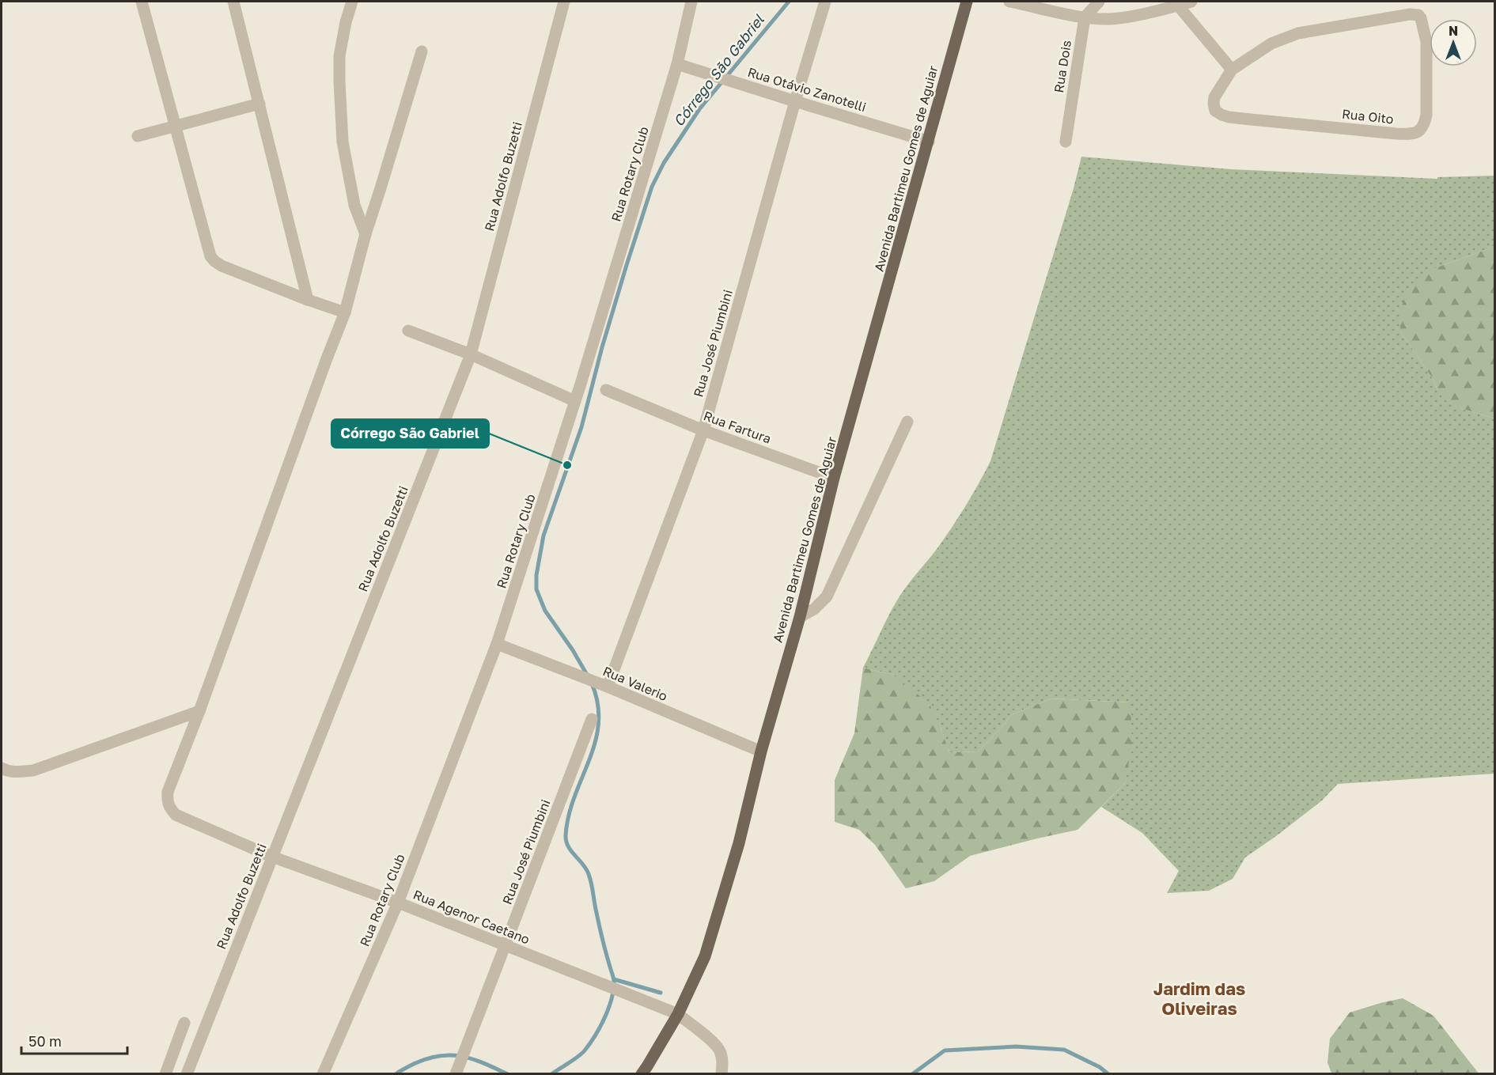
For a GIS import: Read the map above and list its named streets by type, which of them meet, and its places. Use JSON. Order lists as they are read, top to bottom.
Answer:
{
  "streets": {
    "main road": ["Avenida Bartimeu Gomes de Aguiar"],
    "street": [
      "Rua Dois",
      "Rua Otávio Zanotelli",
      "Rua Oito",
      "Rua Rotary Club",
      "Rua Adolfo Buzetti",
      "Rua José Piumbini",
      "Rua Fartura",
      "Rua Valerio",
      "Rua Agenor Caetano"
    ]
  },
  "crossings": [
    ["Rua Otávio Zanotelli", "Avenida Bartimeu Gomes de Aguiar"],
    ["Rua Otávio Zanotelli", "Rua Rotary Club"],
    ["Rua Otávio Zanotelli", "Rua José Piumbini"],
    ["Avenida Bartimeu Gomes de Aguiar", "Rua Fartura"],
    ["Avenida Bartimeu Gomes de Aguiar", "Rua Valerio"],
    ["Avenida Bartimeu Gomes de Aguiar", "Rua Agenor Caetano"],
    ["Rua Rotary Club", "Rua Valerio"],
    ["Rua Rotary Club", "Rua Agenor Caetano"],
    ["Rua Adolfo Buzetti", "Rua Agenor Caetano"],
    ["Rua José Piumbini", "Rua Fartura"],
    ["Rua José Piumbini", "Rua Valerio"],
    ["Rua José Piumbini", "Rua Agenor Caetano"]
  ],
  "districts": ["Jardim das Oliveiras"],
  "water": ["Córrego São Gabriel"],
  "places": ["Córrego São Gabriel"],
  "scale_bar": "50 m",
  "north": "top"
}
